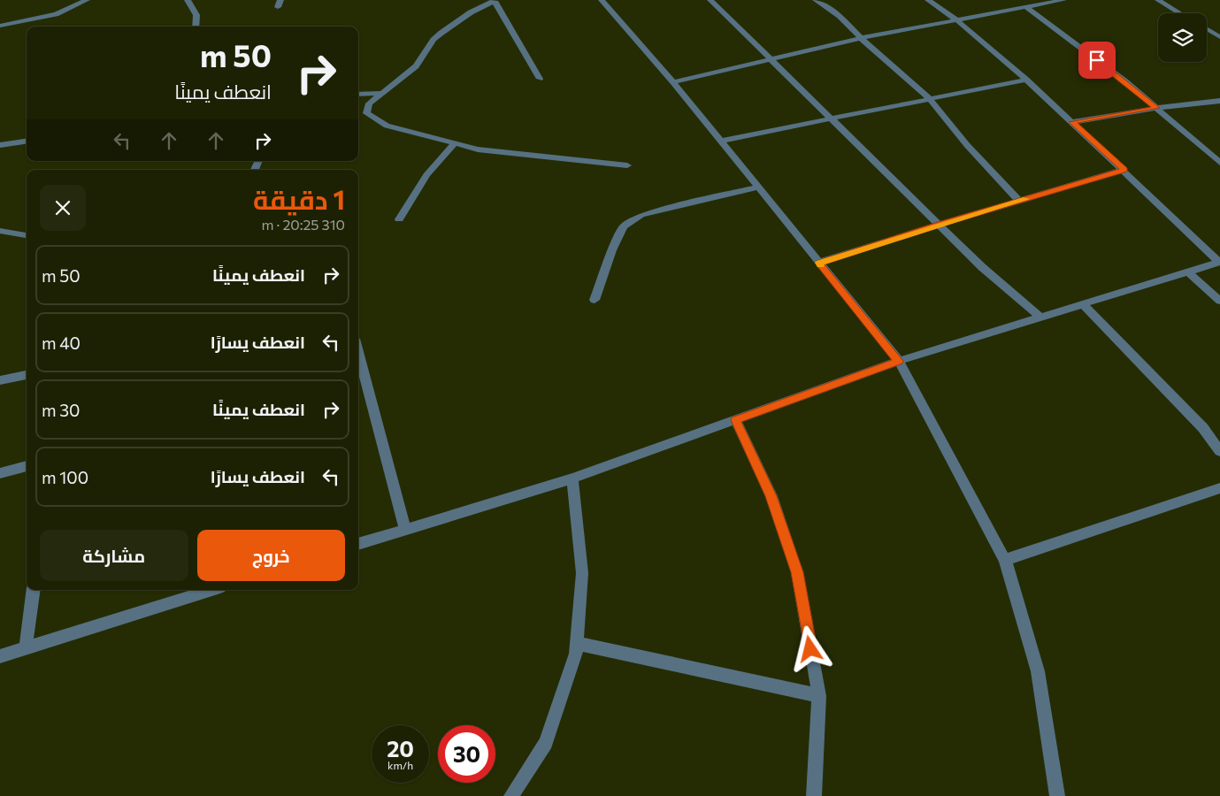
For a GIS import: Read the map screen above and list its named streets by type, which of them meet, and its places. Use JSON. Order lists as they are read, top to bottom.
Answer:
{
  "page": {
    "turn": ["50 m", "انعطف يمينًا"],
    "heading": ["1 دقيقة", "310 m · 20:25"],
    "list": [
      {
        "name": "انعطف يمينًا",
        "value": "50 m"
      },
      {
        "name": "انعطف يسارًا",
        "value": "40 m"
      },
      {
        "name": "انعطف يمينًا",
        "value": "30 m"
      },
      {
        "name": "انعطف يسارًا",
        "value": "100 m"
      }
    ],
    "buttons": ["خروج", "مشاركة"],
    "speed": "20 km/h",
    "limit": "30"
  }
}
